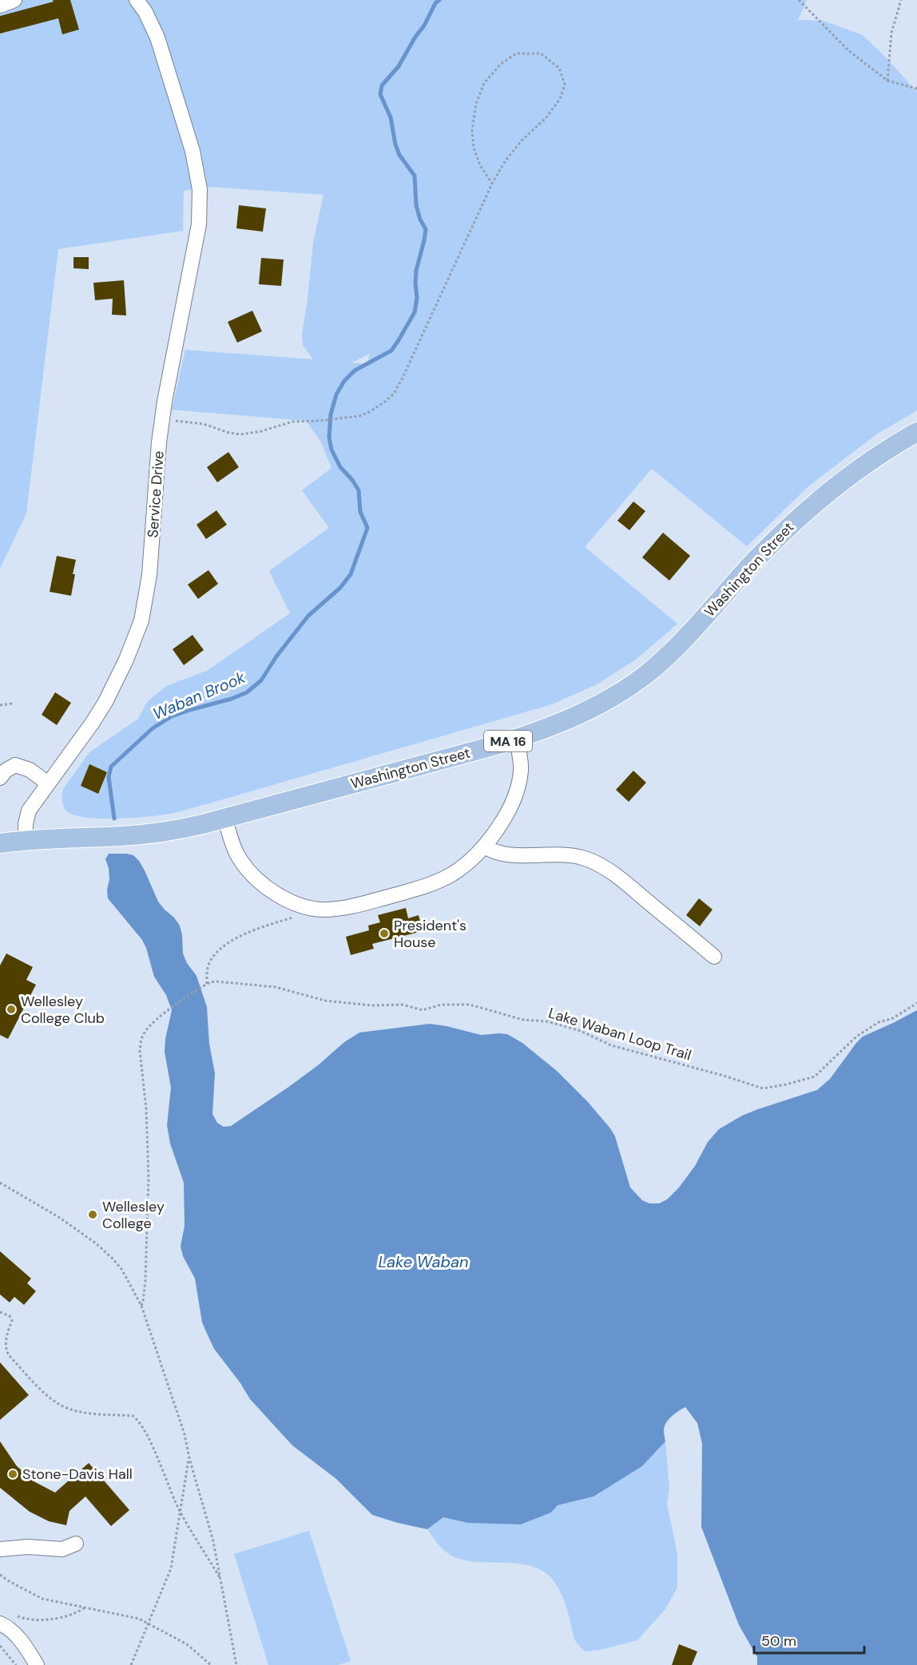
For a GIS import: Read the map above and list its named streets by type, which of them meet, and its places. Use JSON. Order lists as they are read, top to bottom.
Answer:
{
  "streets": {
    "main road": ["Washington Street", "MA 16"],
    "street": ["Service Drive"],
    "path": ["Lake Waban Loop Trail"]
  },
  "crossings": [
    ["Service Drive", "Washington Street"]
  ],
  "water": ["Waban Brook", "Lake Waban"],
  "places": [
    "President's House",
    "Wellesley College Club",
    "Wellesley College",
    "Stone-Davis Hall"
  ],
  "scale_bar": "50 m"
}
